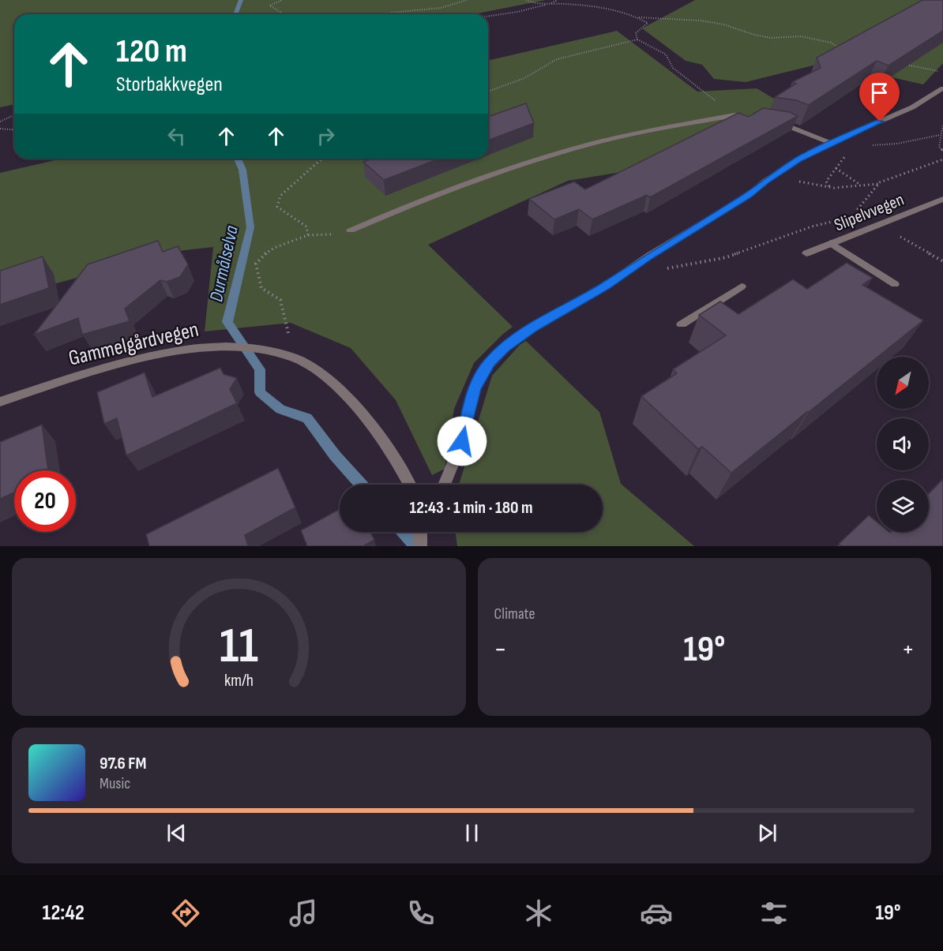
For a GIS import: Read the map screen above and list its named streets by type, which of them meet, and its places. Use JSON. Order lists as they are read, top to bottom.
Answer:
{
  "streets": {
    "street": ["Slipelvvegen", "Gammelgårdvegen"]
  },
  "water": ["Durmålselva"],
  "north": "bottom left",
  "page": {
    "turn": ["120 m", "Storbakkvegen"],
    "limit": "20",
    "trip": "12:43 · 1 min · 180 m",
    "tile": "Climate",
    "heat": ["−", "19°", "+"],
    "song": ["97.6 FM", "Music"],
    "tabs": ["12:42", "19°"],
    "gauge": ["11", "km/h"]
  }
}
